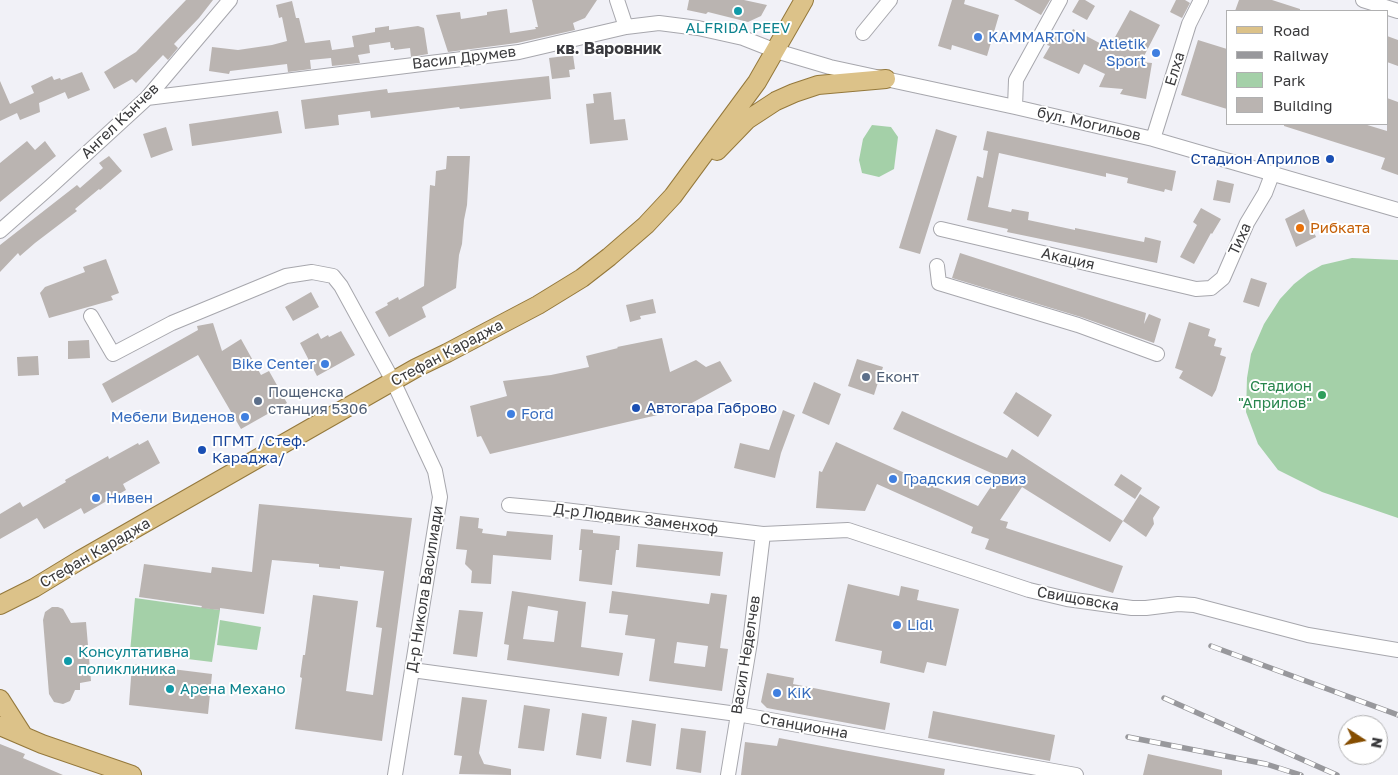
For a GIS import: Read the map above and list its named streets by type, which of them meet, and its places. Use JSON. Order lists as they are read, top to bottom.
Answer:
{
  "streets": {
    "main road": ["Стефан Караджа"],
    "street": [
      "Васил Друмев",
      "Елха",
      "Ангел Кънчев",
      "бул. Могильов",
      "Тиха",
      "Акация",
      "Д-р Людвик Заменхоф",
      "Д-р Никола Василиади",
      "Свищовска",
      "Васил Неделчев",
      "Станционна"
    ]
  },
  "crossings": [
    ["Васил Друмев", "Ангел Кънчев"],
    ["Васил Друмев", "бул. Могильов"],
    ["Васил Друмев", "Стефан Караджа"],
    ["Елха", "бул. Могильов"],
    ["бул. Могильов", "Тиха"],
    ["бул. Могильов", "Стефан Караджа"],
    ["Тиха", "Акация"],
    ["Стефан Караджа", "Д-р Никола Василиади"],
    ["Д-р Людвик Заменхоф", "Свищовска"],
    ["Д-р Людвик Заменхоф", "Васил Неделчев"],
    ["Д-р Никола Василиади", "Станционна"],
    ["Свищовска", "Васил Неделчев"],
    ["Васил Неделчев", "Станционна"]
  ],
  "districts": ["кв. Варовник"],
  "places": [
    "ALFRIDA PEEV",
    "KAMMARTON",
    "Atletik Sport",
    "Стадион Априлов",
    "Рибката",
    "Bike Center",
    "Еконт",
    "Стадион \"Априлов\"",
    "Пощенска станция 5306",
    "Автогара Габрово",
    "Ford",
    "Мебели Виденов",
    "ПГМТ /Стеф. Караджа/",
    "Градския сервиз",
    "Нивен",
    "Lidl",
    "Консултативна поликлиника",
    "Арена Механо",
    "KiK"
  ],
  "legend": [
    "Road",
    "Railway",
    "Park",
    "Building"
  ],
  "north": "right"
}
